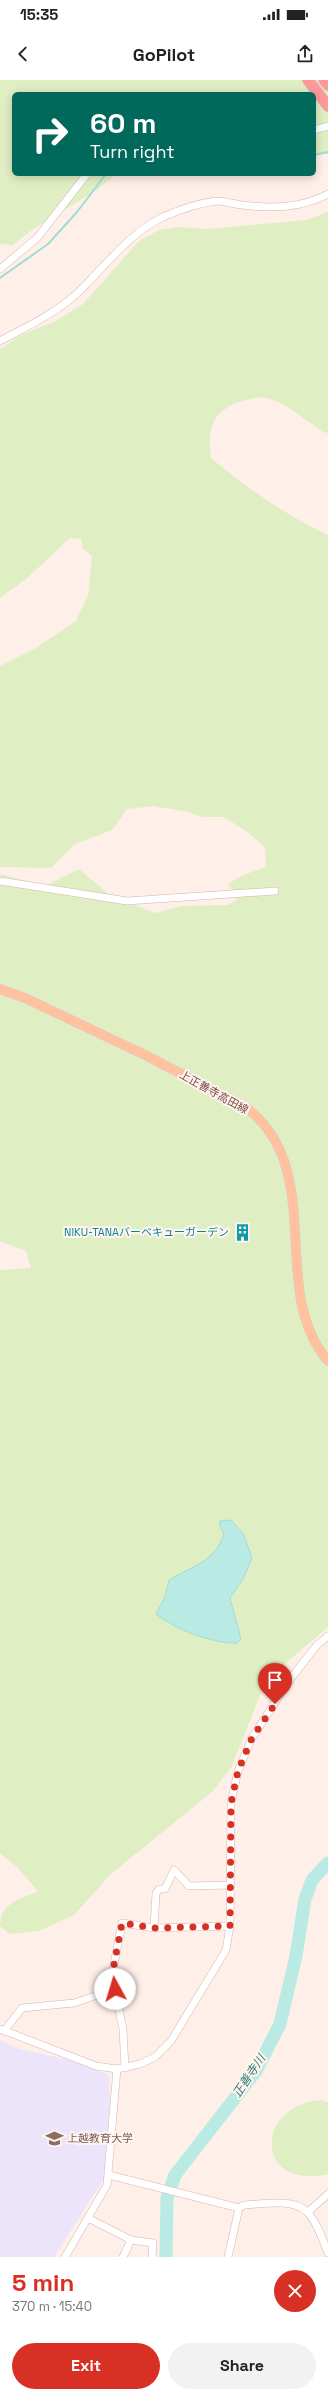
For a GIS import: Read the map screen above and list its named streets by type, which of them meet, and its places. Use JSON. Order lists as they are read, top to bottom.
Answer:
{
  "streets": {
    "main road": ["上正善寺高田線"]
  },
  "water": ["正善寺川"],
  "places": {
    "building": ["NIKU-TANAバーベキューガーデン"],
    "school or university": ["上越教育大学"]
  },
  "page": {
    "status": "15:35",
    "header": "GoPilot",
    "turn": ["60 m", "Turn right"],
    "heading": ["5 min", "370 m · 15:40"],
    "buttons": ["Exit", "Share"]
  }
}
